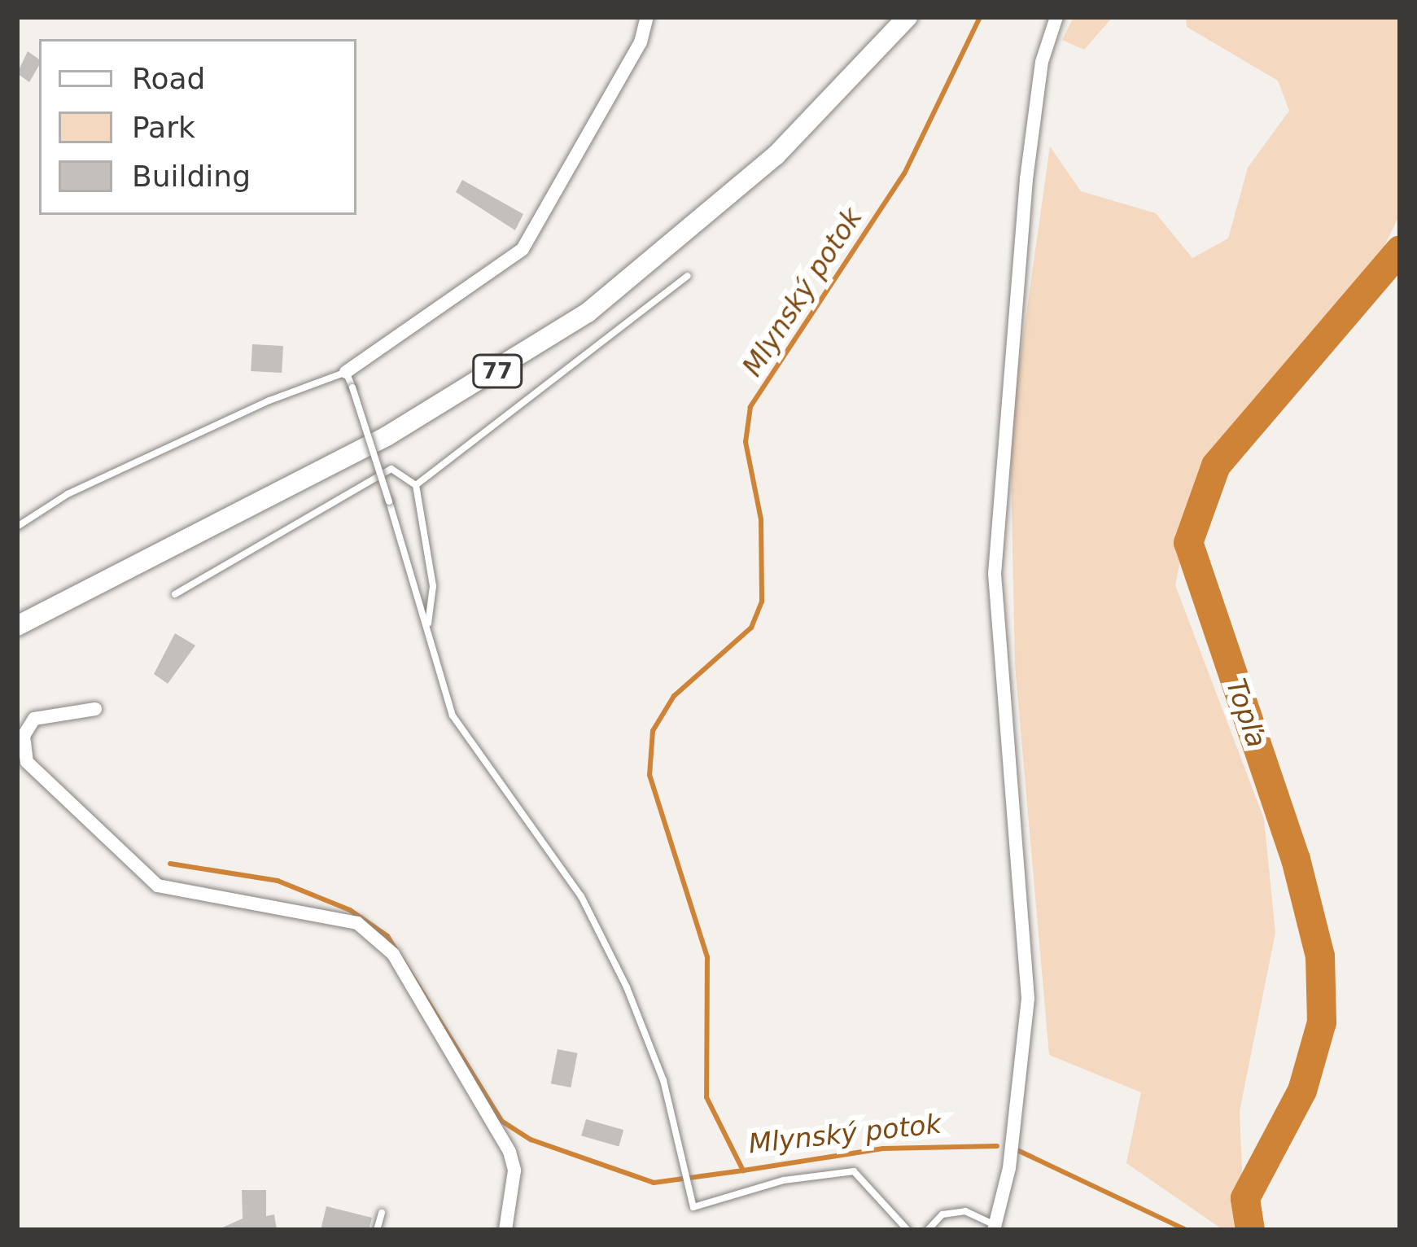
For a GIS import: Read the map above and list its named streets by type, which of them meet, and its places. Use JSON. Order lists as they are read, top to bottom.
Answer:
{
  "streets": {
    "main road": ["77"]
  },
  "water": ["Mlynský potok", "Topľa"],
  "legend": ["Road", "Park", "Building"]
}
